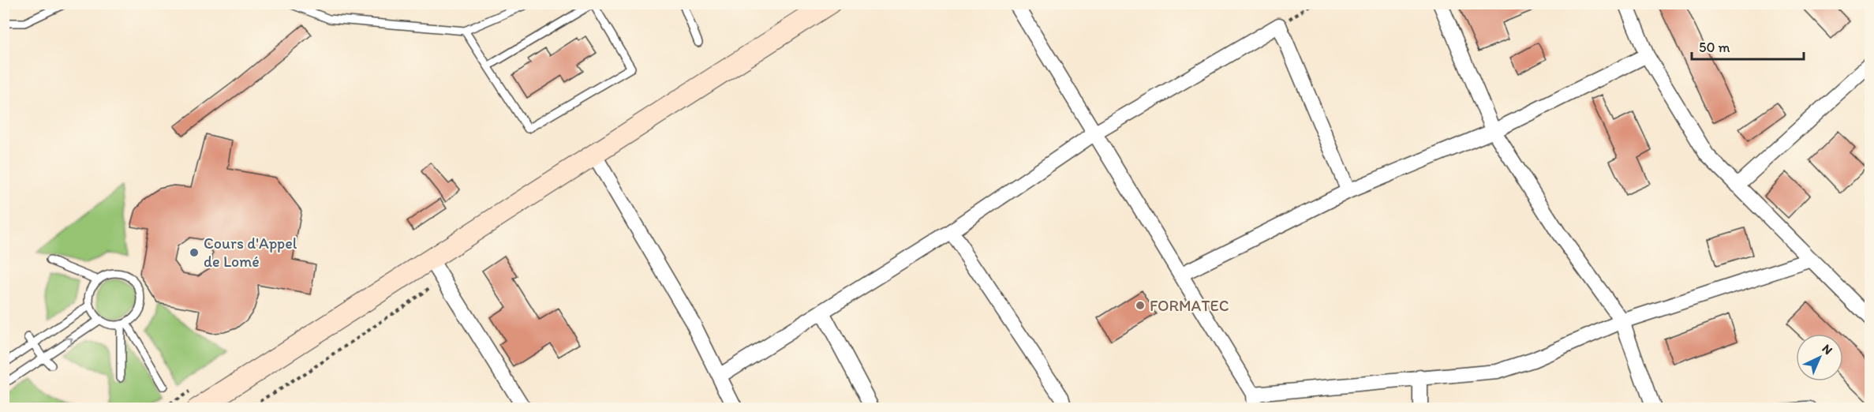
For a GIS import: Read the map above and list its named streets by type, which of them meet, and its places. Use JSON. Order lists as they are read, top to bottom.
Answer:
{
  "places": ["Cours d'Appel de Lomé", "FORMATEC"],
  "scale_bar": "50 m",
  "north": "top right"
}
